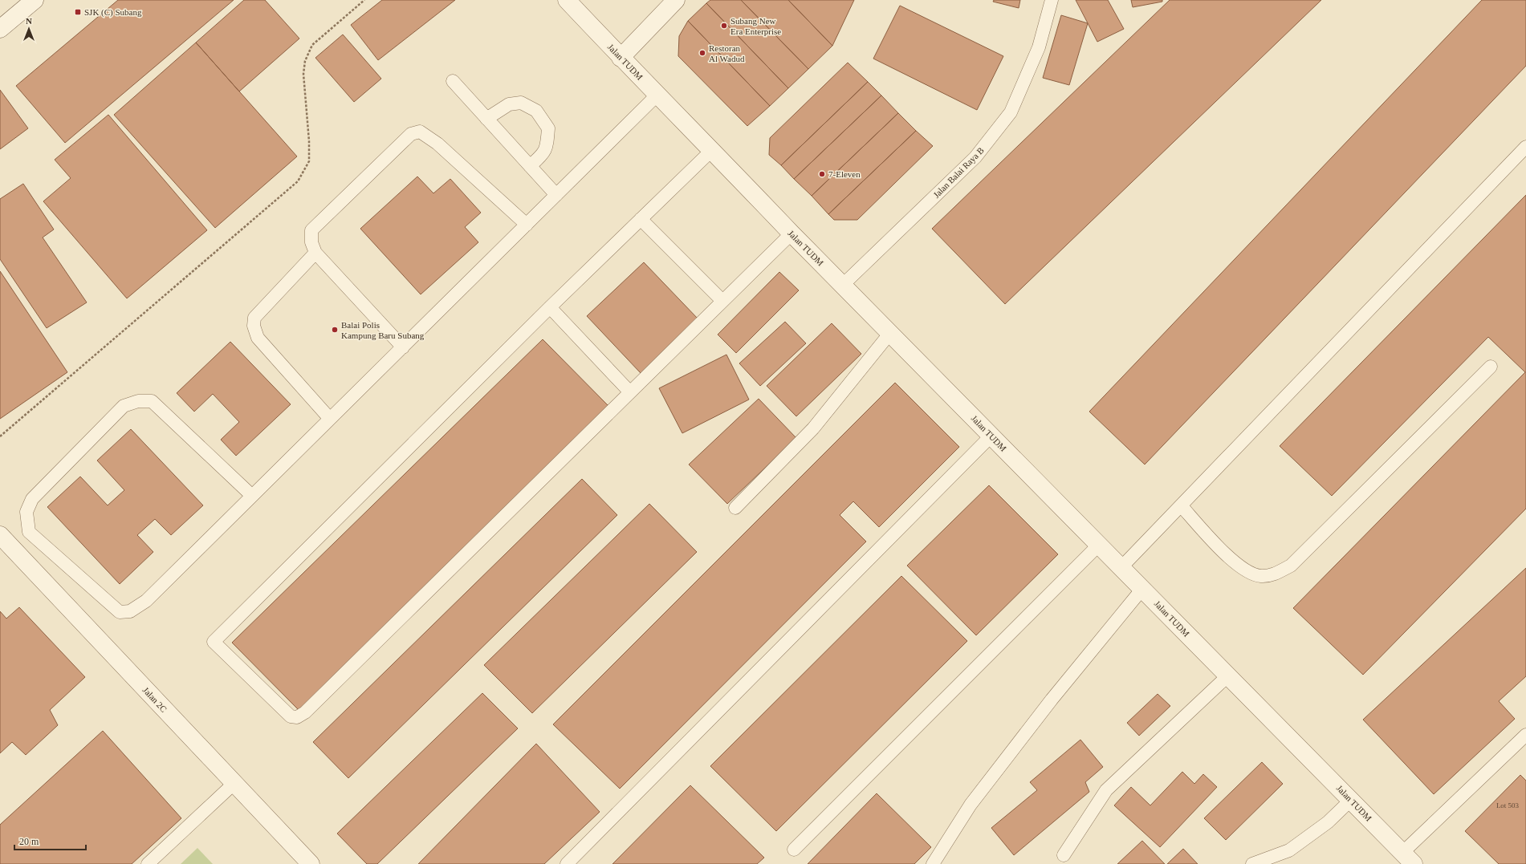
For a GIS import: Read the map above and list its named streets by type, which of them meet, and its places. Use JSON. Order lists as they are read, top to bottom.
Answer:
{
  "streets": {
    "street": ["Jalan TUDM", "Jalan 2C"],
    "lane": ["Jalan Balai Raya B"]
  },
  "crossings": [
    ["Jalan TUDM", "Jalan Balai Raya B"]
  ],
  "places": {
    "transit": ["SJK (C) Subang"],
    "other": [
      "Subang New Era Enterprise",
      "Restoran Al Wadud",
      "7-Eleven",
      "Balai Polis Kampung Baru Subang"
    ]
  },
  "house_numbers": ["Lot 503"],
  "scale_bar": "20 m",
  "north": "top"
}
